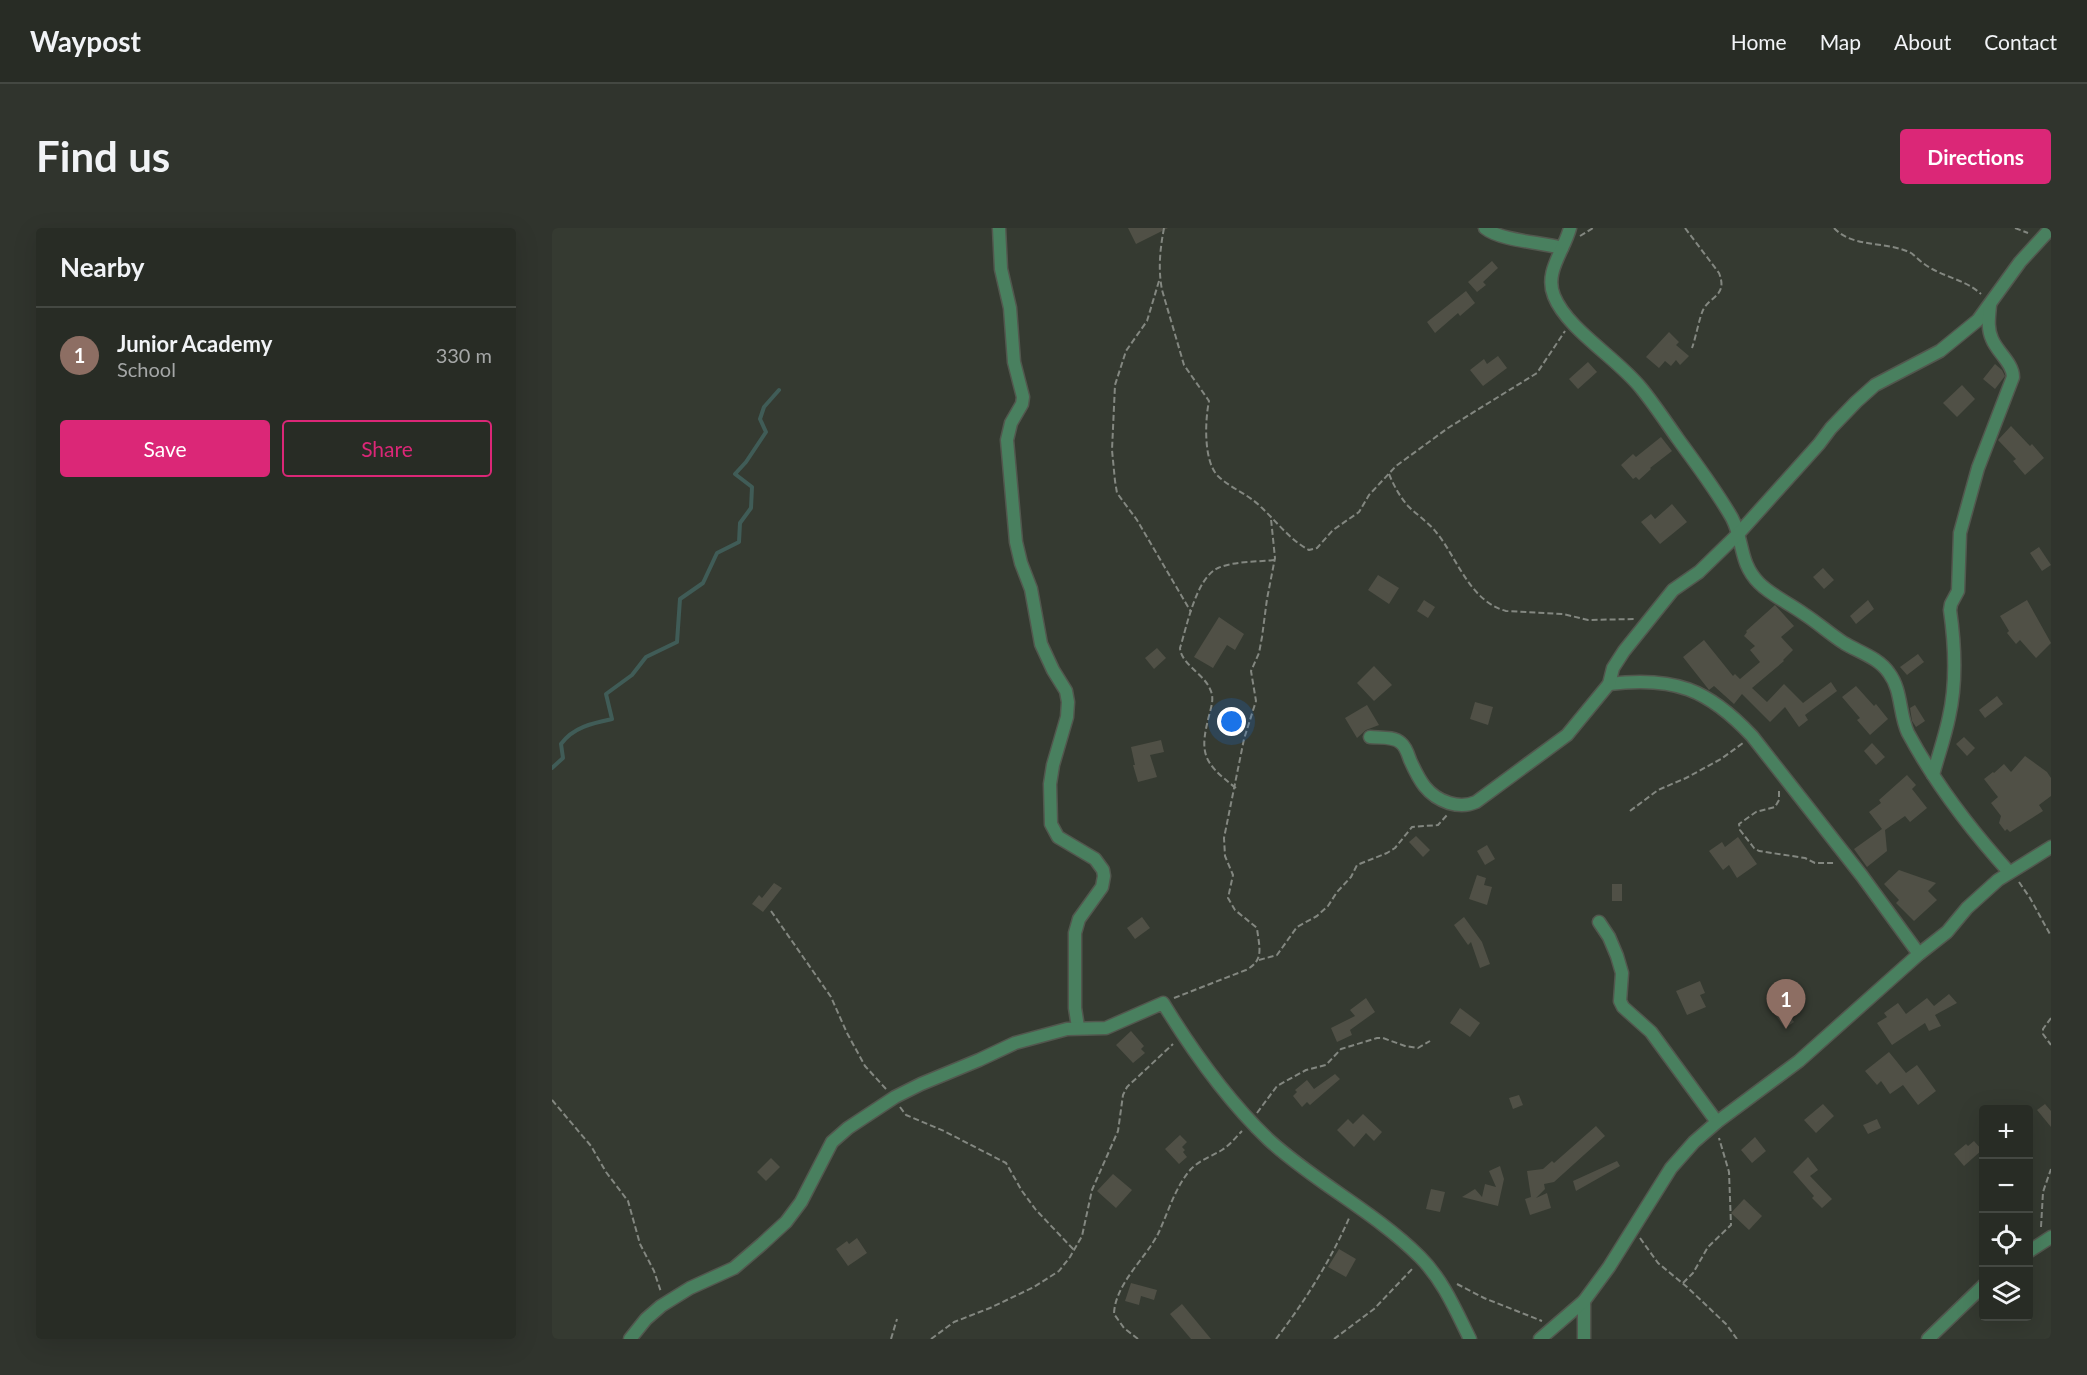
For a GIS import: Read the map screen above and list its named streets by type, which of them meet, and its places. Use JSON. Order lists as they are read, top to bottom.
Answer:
{
  "page": {
    "header": "Waypost",
    "nav": [
      "Home",
      "Map",
      "About",
      "Contact"
    ],
    "buttons": [
      "Directions",
      ["Save", "Share"]
    ],
    "title": "Find us",
    "heading": "Nearby",
    "list": [
      {
        "mark": "1",
        "name": "Junior Academy",
        "note": "School",
        "value": "330 m"
      }
    ],
    "pins": "1",
    "map_buttons": ["+", "−"]
  }
}
